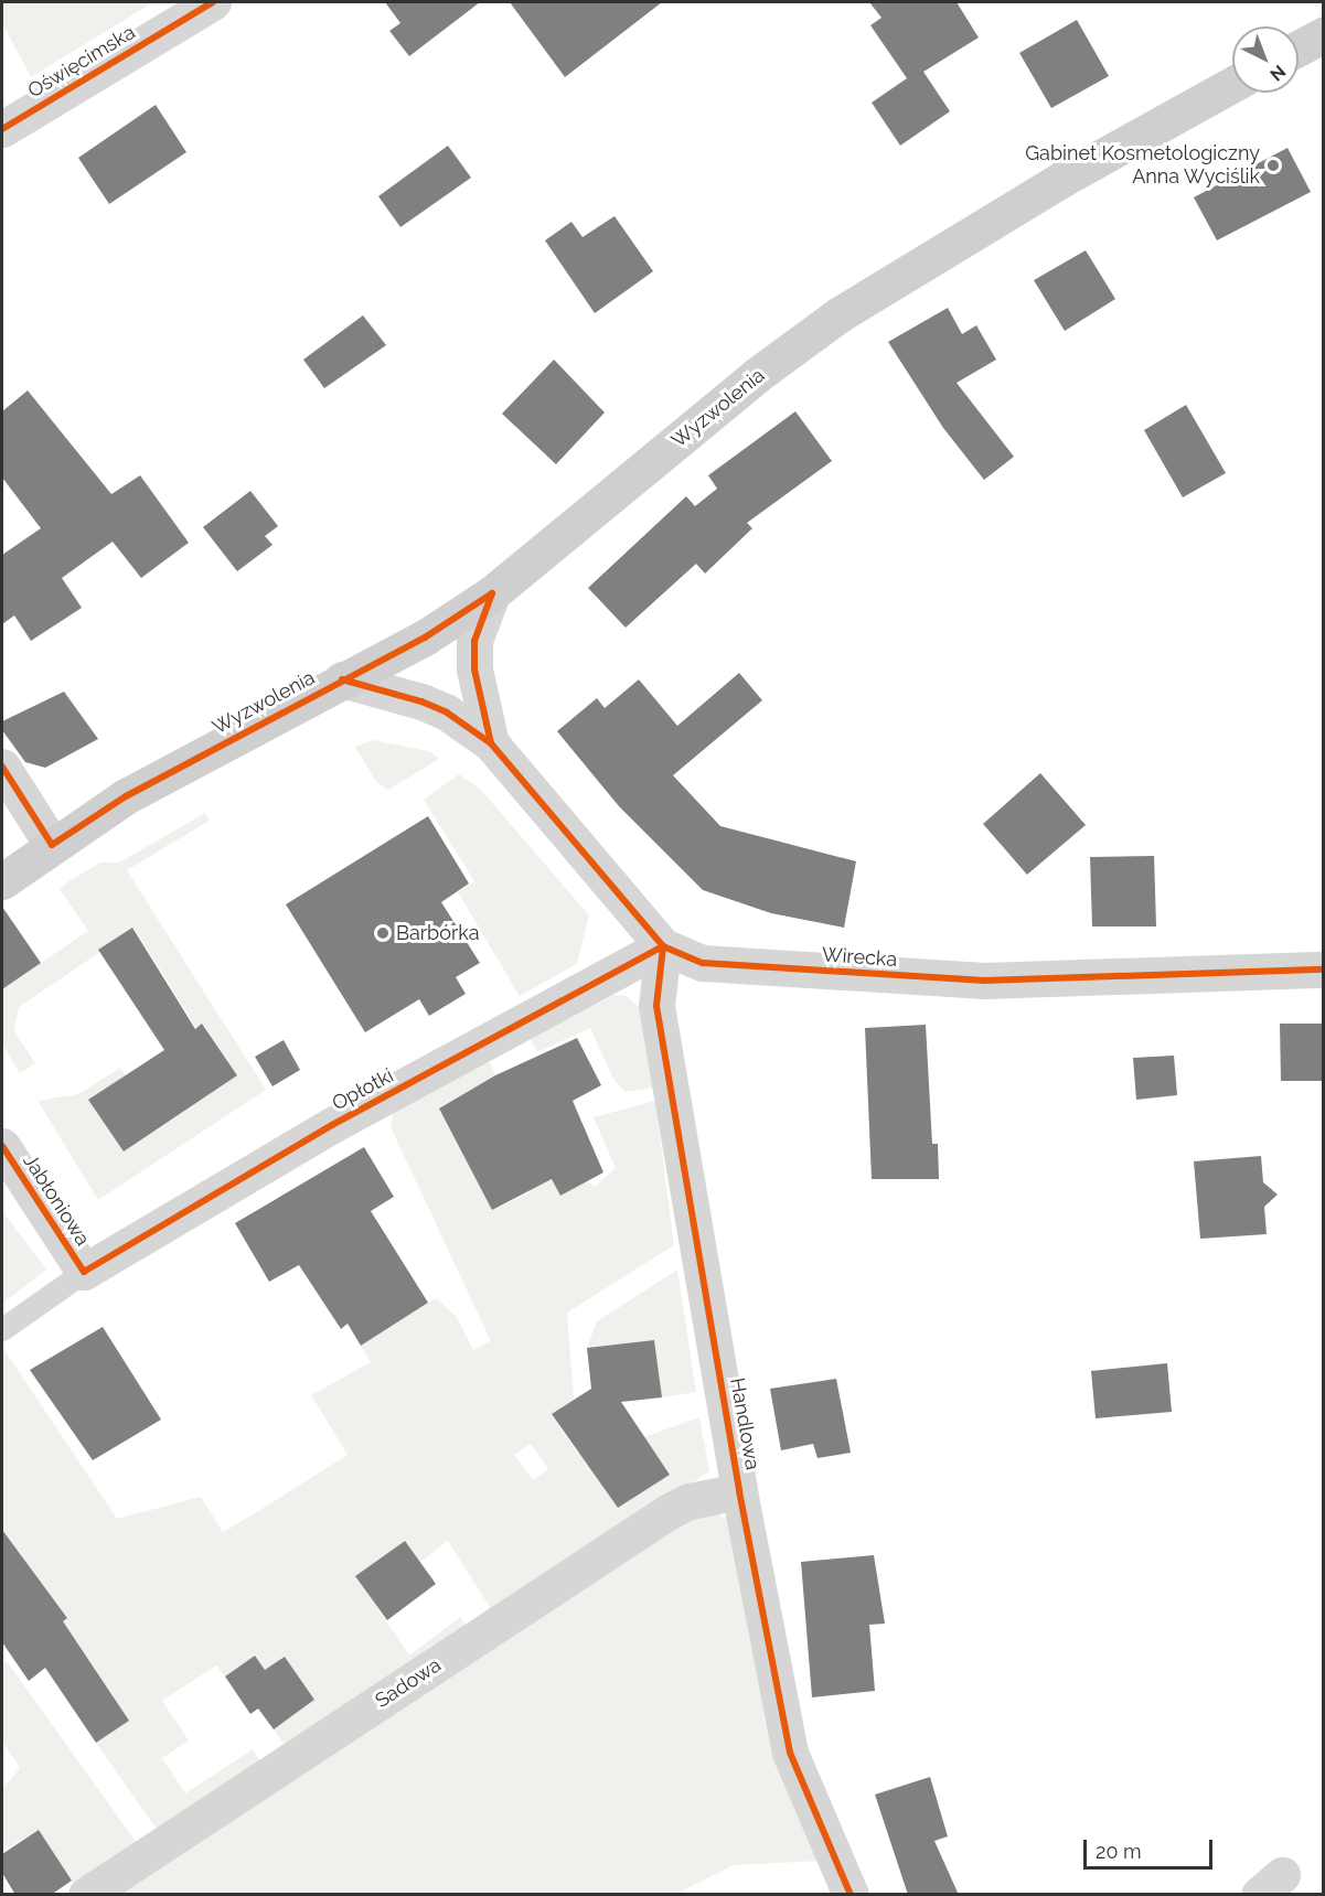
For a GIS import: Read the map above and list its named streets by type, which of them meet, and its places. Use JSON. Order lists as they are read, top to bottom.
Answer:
{
  "streets": {
    "street": [
      "Oświęcimska",
      "Wyzwolenia",
      "Wirecka",
      "Opłotki",
      "Jabłoniowa",
      "Handlowa",
      "Sadowa"
    ]
  },
  "crossings": [
    ["Wyzwolenia", "Wirecka"],
    ["Wirecka", "Opłotki"],
    ["Wirecka", "Handlowa"],
    ["Opłotki", "Jabłoniowa"],
    ["Opłotki", "Handlowa"],
    ["Handlowa", "Sadowa"]
  ],
  "places": ["Gabinet Kosmetologiczny Anna Wyciślik", "Barbórka"],
  "scale_bar": "20 m",
  "north": "bottom right"
}
